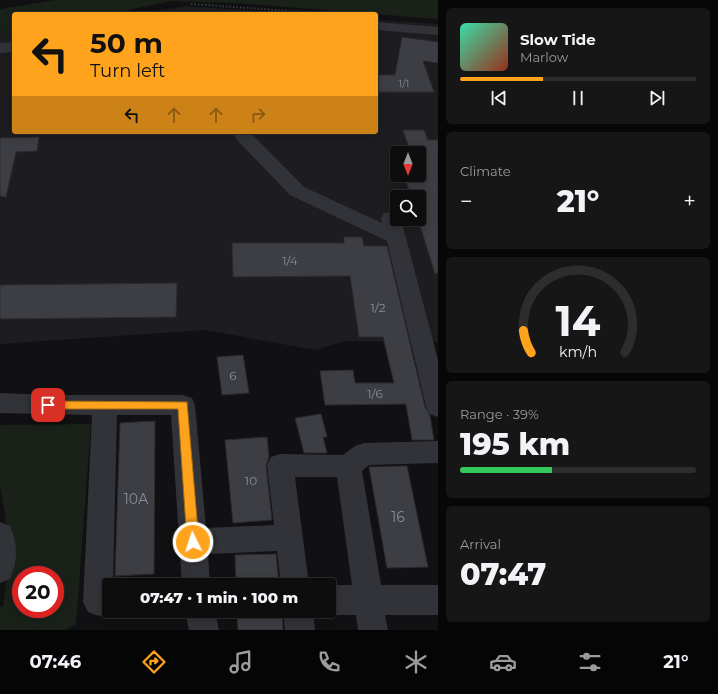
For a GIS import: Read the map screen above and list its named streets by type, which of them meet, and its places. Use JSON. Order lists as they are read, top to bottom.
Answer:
{
  "house_numbers": [
    "1/1",
    "1/4",
    "1/2",
    "6",
    "1/6",
    "10",
    "10А",
    "16"
  ],
  "north": "bottom",
  "page": {
    "turn": ["50 m", "Turn left"],
    "song": ["Slow Tide", "Marlow"],
    "tile": [
      "Climate",
      ["Range · 39%", "195 km"],
      ["Arrival", "07:47"]
    ],
    "heat": ["−", "21°", "+"],
    "limit": "20",
    "trip": "07:47 · 1 min · 100 m",
    "tabs": ["07:46", "21°"],
    "gauge": ["14", "km/h"]
  }
}
